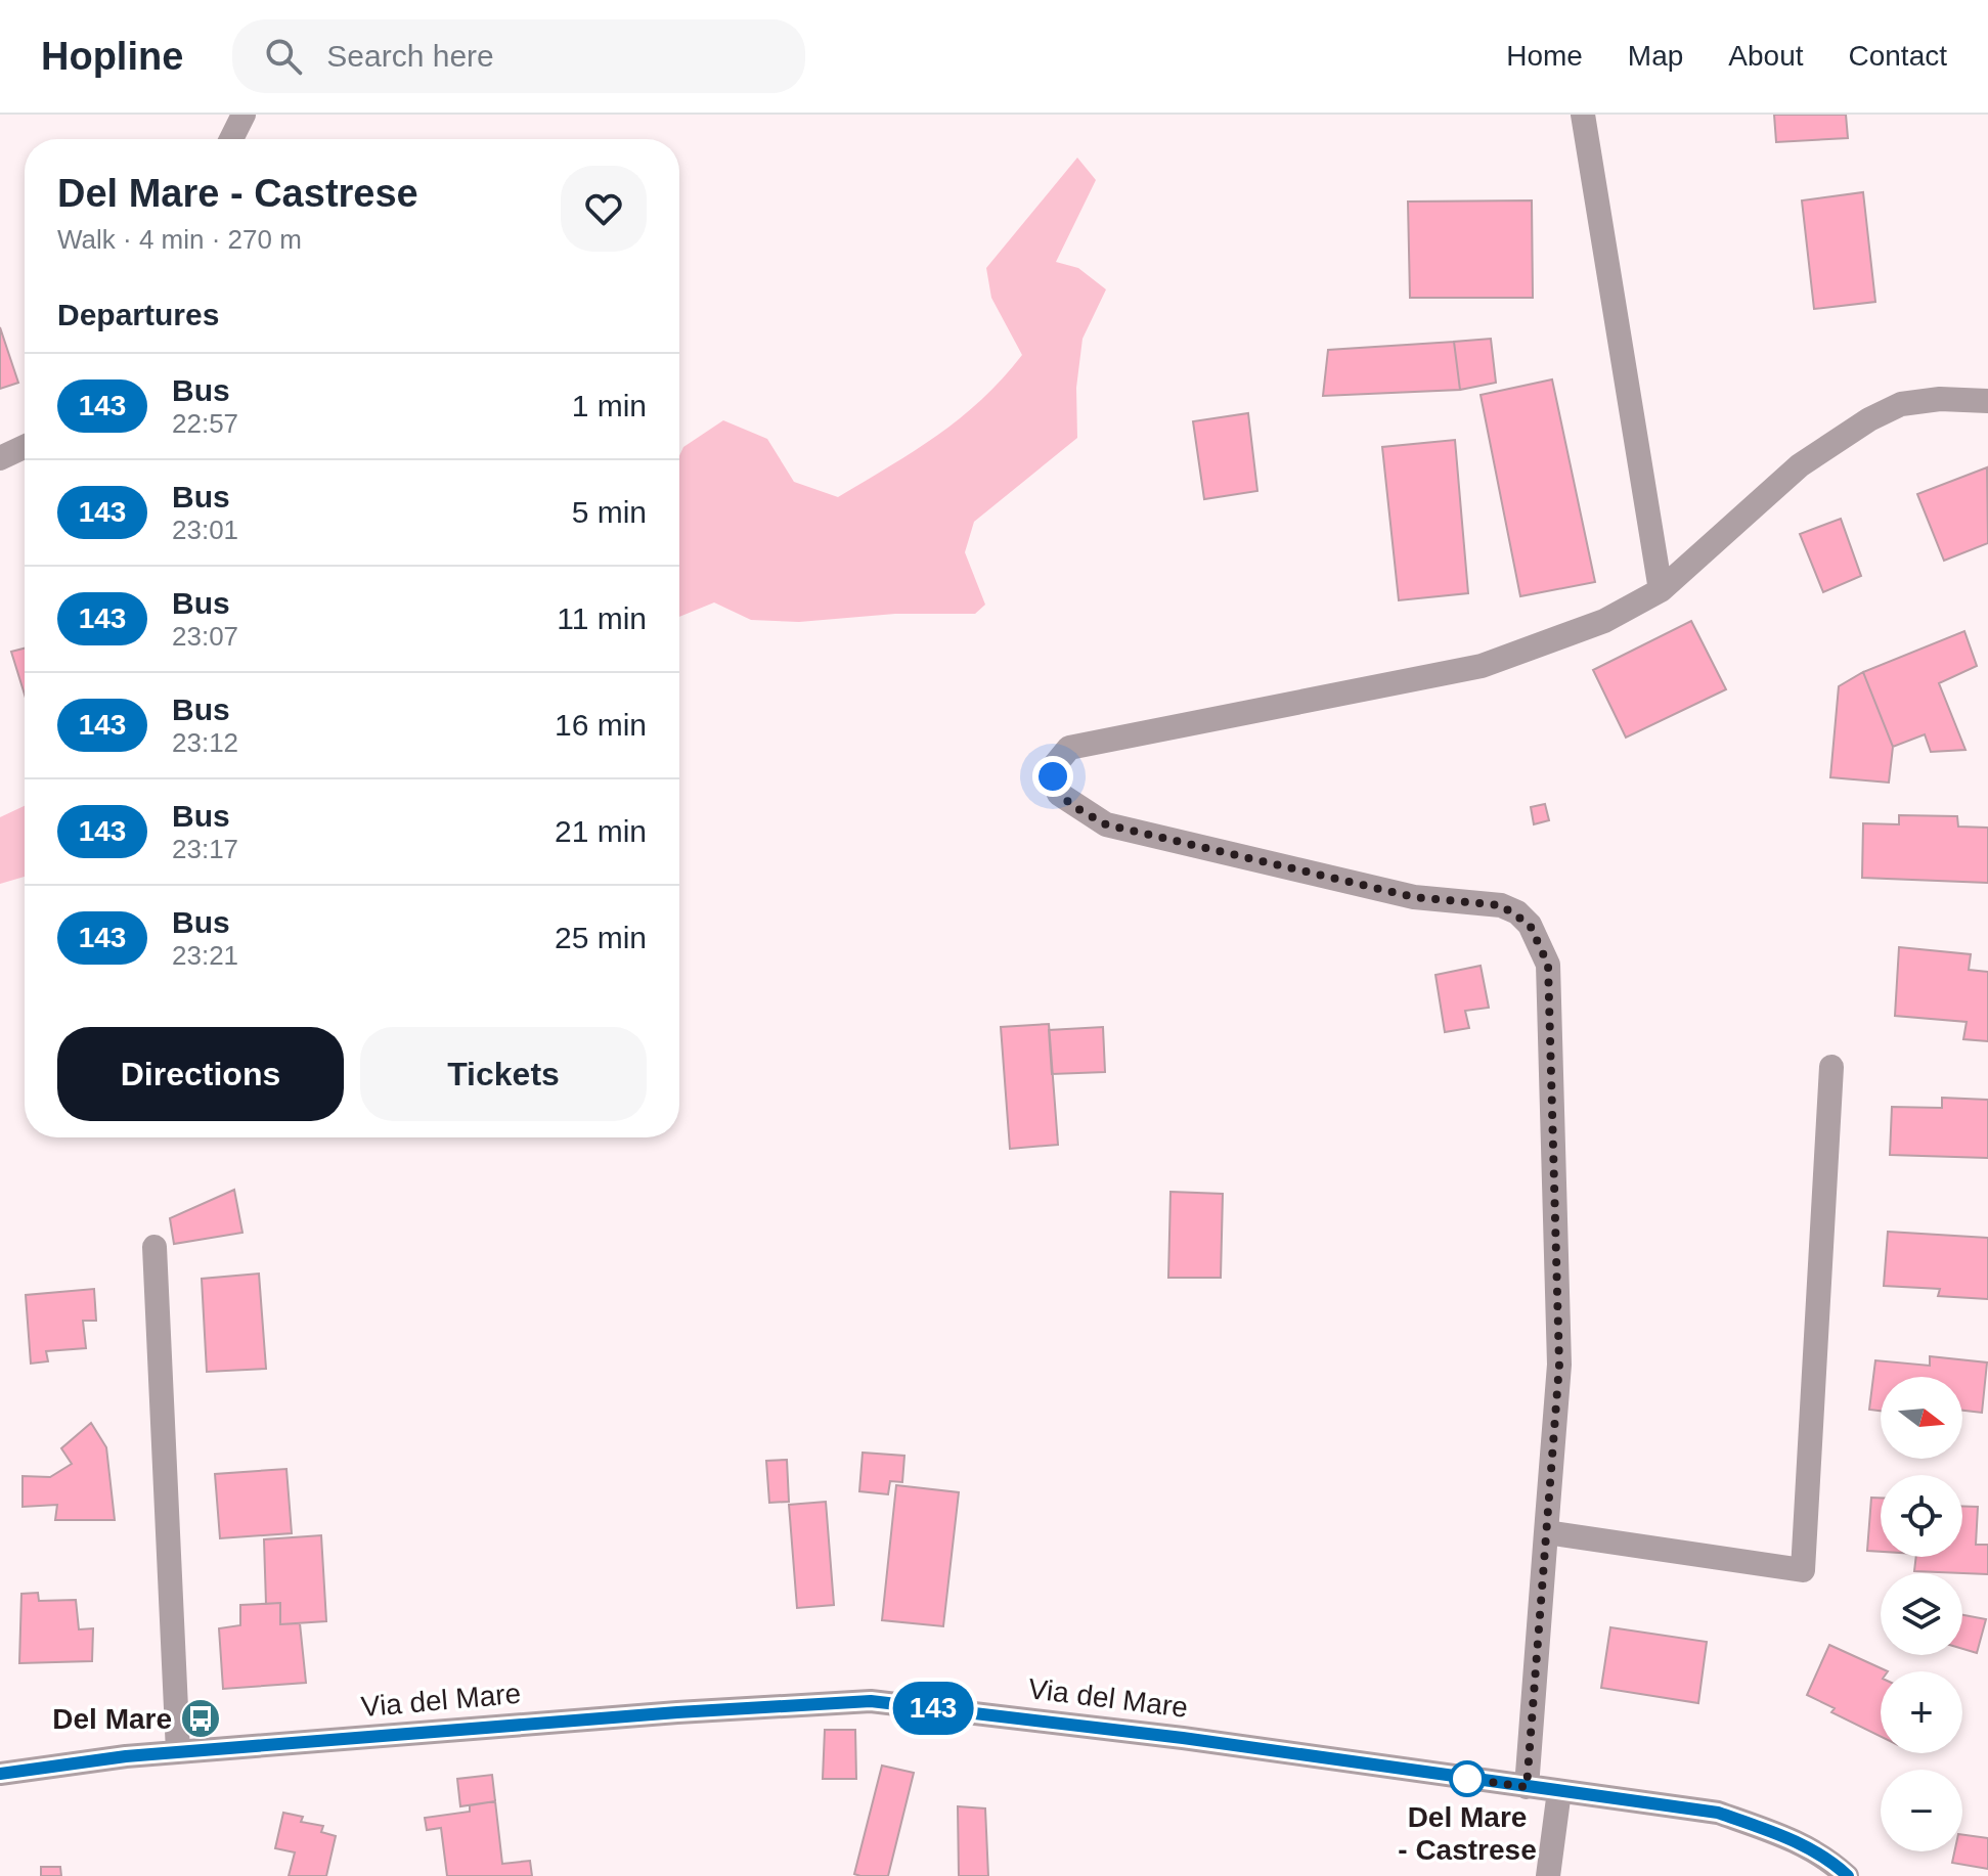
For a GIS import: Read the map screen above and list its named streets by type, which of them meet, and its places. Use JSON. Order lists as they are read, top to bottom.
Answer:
{
  "streets": {
    "street": ["Via del Mare"]
  },
  "places": {
    "bus stop": ["Del Mare"],
    "other": ["Del Mare - Castrese"]
  },
  "lines": ["bus line 143"],
  "north": "right",
  "page": {
    "header": "Hopline",
    "search": "Search here",
    "nav": [
      "Home",
      "Map",
      "About",
      "Contact"
    ],
    "on_map": "143",
    "heading": [
      ["Del Mare - Castrese", "Walk · 4 min · 270 m"],
      "Departures"
    ],
    "list": [
      {
        "mark": "143",
        "name": "Bus",
        "note": "22:57",
        "value": "1 min"
      },
      {
        "mark": "143",
        "name": "Bus",
        "note": "23:01",
        "value": "5 min"
      },
      {
        "mark": "143",
        "name": "Bus",
        "note": "23:07",
        "value": "11 min"
      },
      {
        "mark": "143",
        "name": "Bus",
        "note": "23:12",
        "value": "16 min"
      },
      {
        "mark": "143",
        "name": "Bus",
        "note": "23:17",
        "value": "21 min"
      },
      {
        "mark": "143",
        "name": "Bus",
        "note": "23:21",
        "value": "25 min"
      }
    ],
    "buttons": ["Directions", "Tickets"],
    "map_buttons": ["+", "−"]
  }
}
